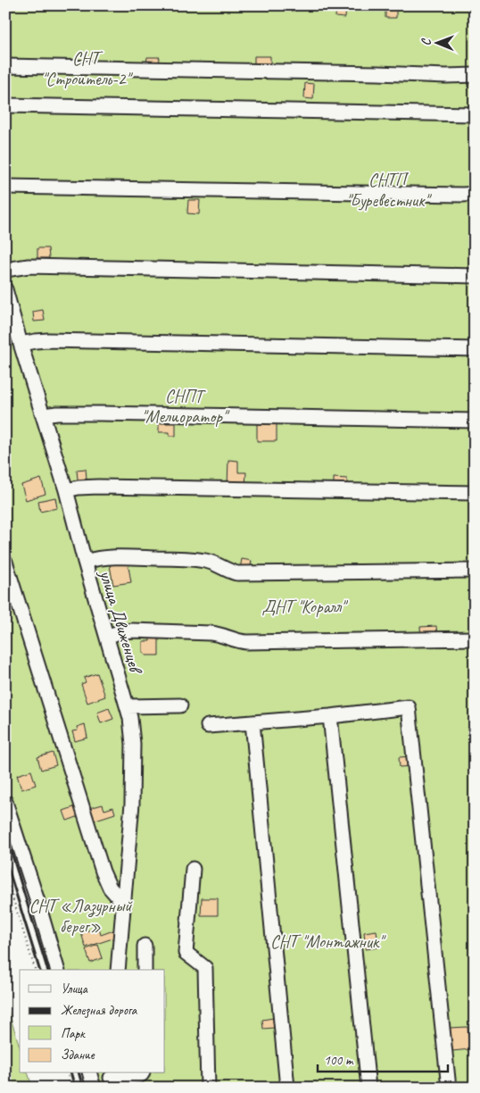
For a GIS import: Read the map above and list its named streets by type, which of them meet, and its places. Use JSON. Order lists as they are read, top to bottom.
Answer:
{
  "streets": {
    "street": ["улица Движенцев"]
  },
  "parks": [
    "СНТ \"Строитель-2\"",
    "СНТП \"Буревестник\"",
    "СНПТ \"Мелиоратор\"",
    "ДНТ \"Коралл\"",
    "СНТ «Лазурный берег»",
    "СНТ \"Монтажник\""
  ],
  "legend": [
    "Улица",
    "Железная дорога",
    "Парк",
    "Здание"
  ],
  "scale_bar": "100 m",
  "north": "left"
}
